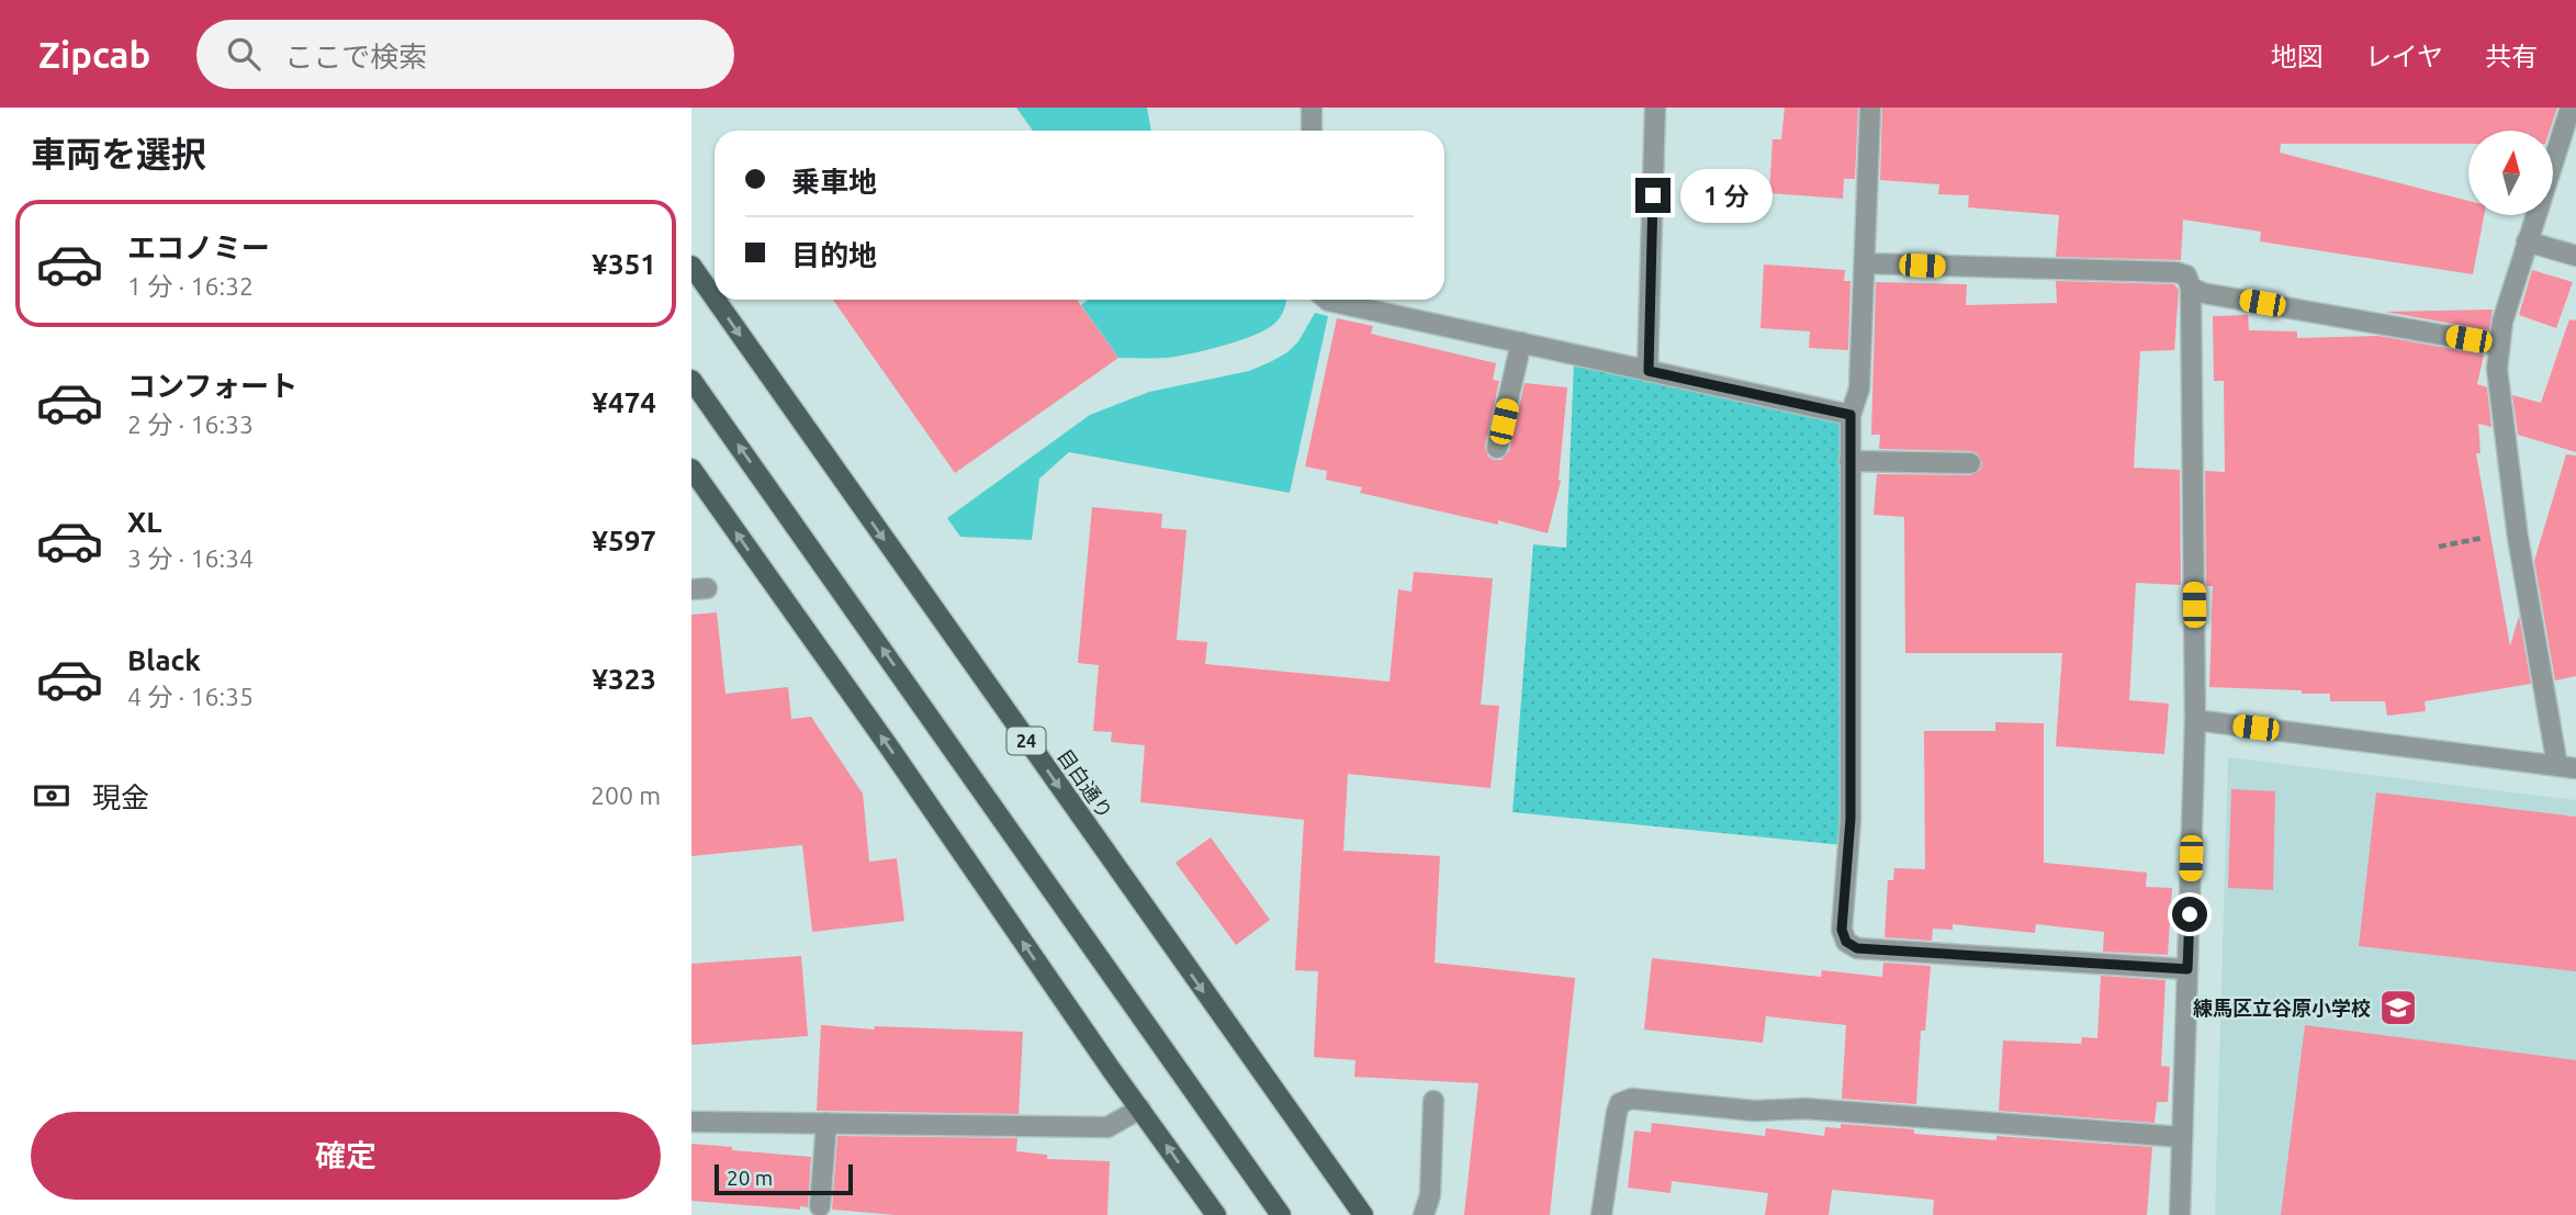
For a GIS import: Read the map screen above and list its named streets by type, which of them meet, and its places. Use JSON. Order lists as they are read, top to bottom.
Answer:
{
  "streets": {
    "main road": ["24", "目白通り"]
  },
  "places": {
    "school or university": ["練馬区立谷原小学校"]
  },
  "scale_bar": "20 m",
  "north": "top",
  "page": {
    "header": "Zipcab",
    "search": "ここで検索",
    "nav": ["地図", "レイヤ", "共有"],
    "heading": "車両を選択",
    "banner": ["乗車地", "目的地"],
    "bubble": "1 分",
    "list": [
      {
        "name": "エコノミー",
        "note": "1 分 · 16:32",
        "value": "¥351"
      },
      {
        "name": "コンフォート",
        "note": "2 分 · 16:33",
        "value": "¥474"
      },
      {
        "name": "XL",
        "note": "3 分 · 16:34",
        "value": "¥597"
      },
      {
        "name": "Black",
        "note": "4 分 · 16:35",
        "value": "¥323"
      }
    ],
    "pay": ["現金", "200 m"],
    "buttons": "確定",
    "scale": "20 m"
  }
}
